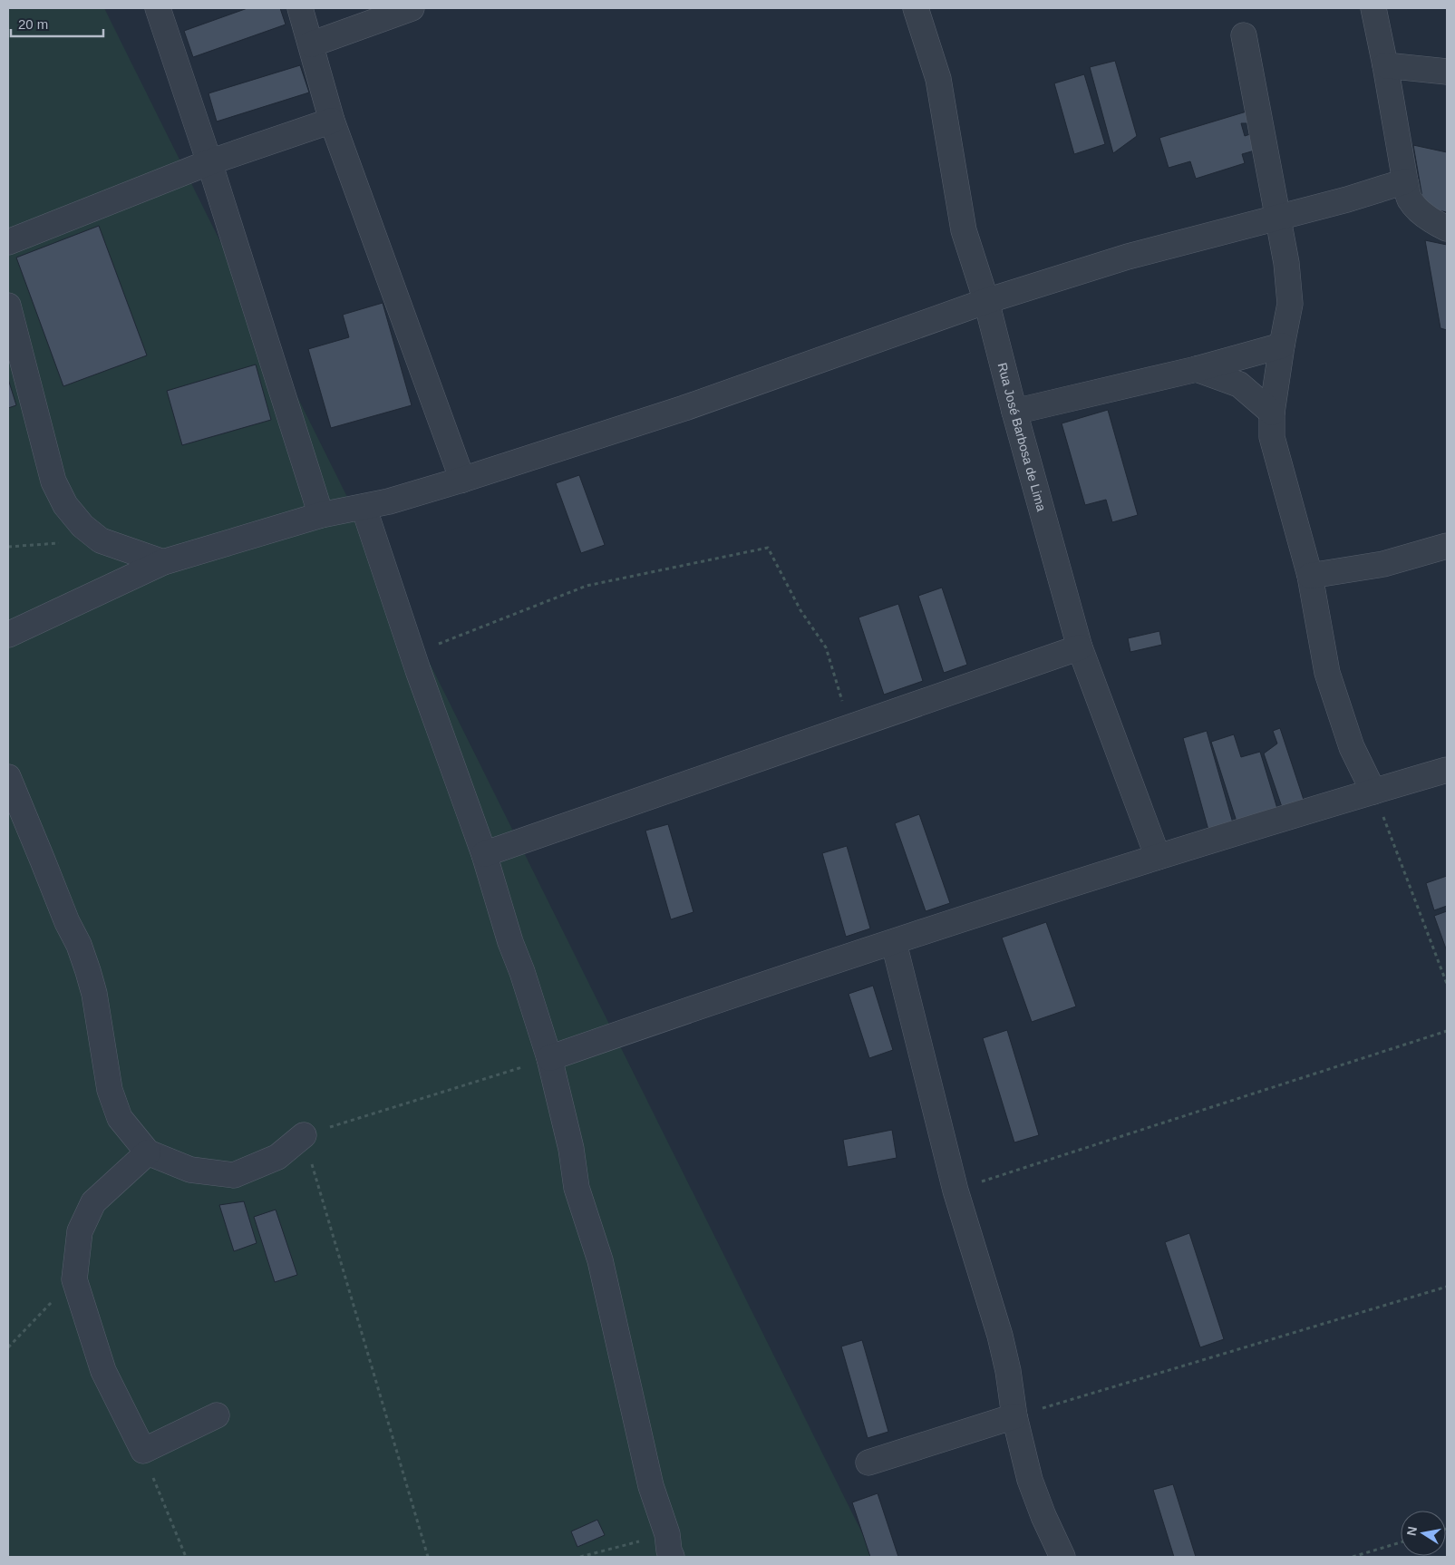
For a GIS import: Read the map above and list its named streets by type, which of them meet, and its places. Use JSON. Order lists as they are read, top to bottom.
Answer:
{
  "streets": {
    "street": ["Rua José Barbosa de Lima"]
  },
  "scale_bar": "20 m",
  "north": "left"
}
